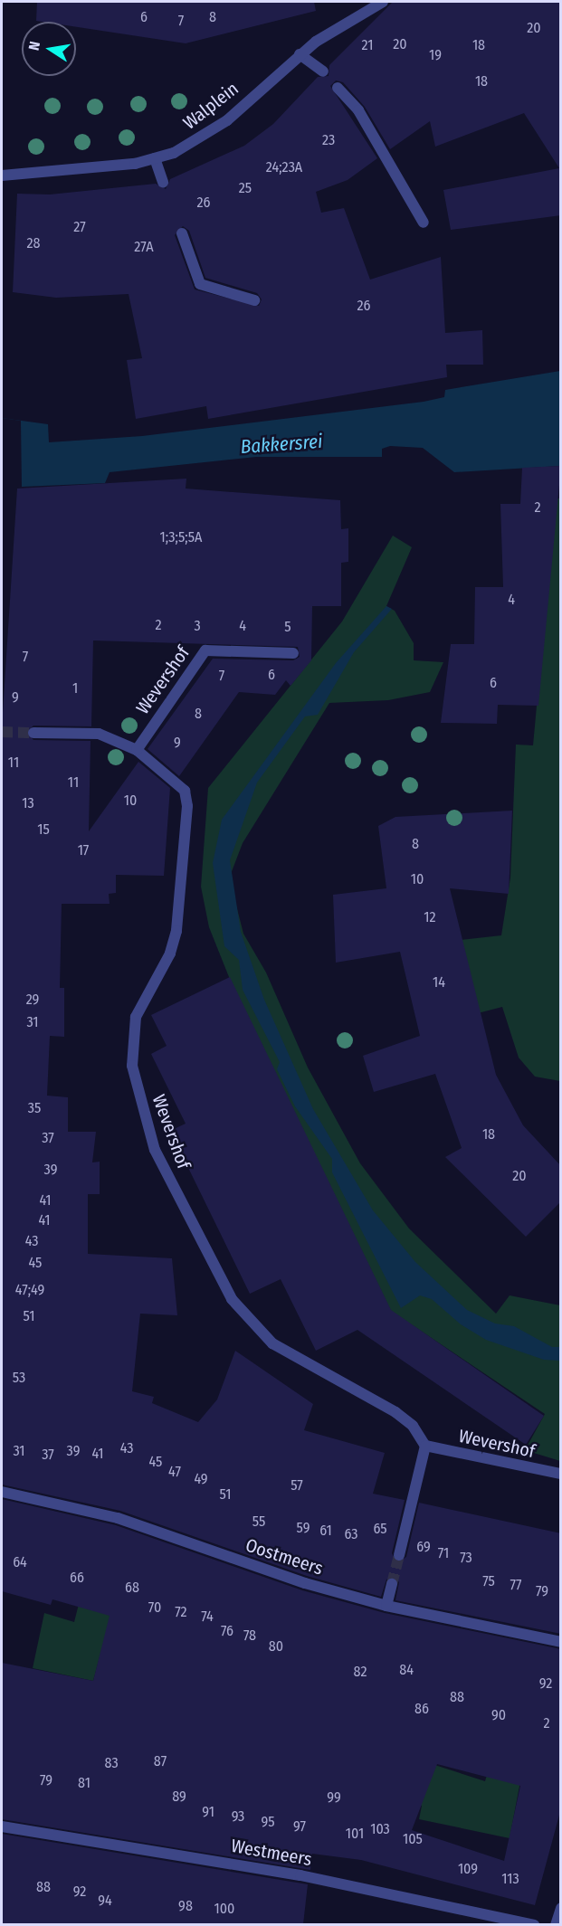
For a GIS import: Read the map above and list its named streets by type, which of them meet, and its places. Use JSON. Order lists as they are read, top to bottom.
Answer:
{
  "streets": {
    "street": [
      "Walplein",
      "Wevershof",
      "Oostmeers",
      "Westmeers"
    ]
  },
  "water": ["Bakkersrei"],
  "house_numbers": [
    "6",
    "8",
    "7",
    "20",
    "20",
    "21",
    "18",
    "19",
    "18",
    "23",
    "24;23A",
    "25",
    "26",
    "27",
    "28",
    "27A",
    "26",
    "2",
    "1;3;5;5A",
    "4",
    "2",
    "3",
    "4",
    "5",
    "7",
    "6",
    "7",
    "6",
    "1",
    "9",
    "8",
    "9",
    "11",
    "11",
    "10",
    "13",
    "15",
    "8",
    "17",
    "10",
    "12",
    "14",
    "29",
    "31",
    "35",
    "18",
    "37",
    "39",
    "20",
    "41",
    "41",
    "43",
    "45",
    "47;49",
    "51",
    "53",
    "43",
    "31",
    "39",
    "41",
    "37",
    "45",
    "47",
    "49",
    "57",
    "51",
    "55",
    "59",
    "65",
    "61",
    "63",
    "69",
    "71",
    "73",
    "64",
    "66",
    "75",
    "77",
    "68",
    "79",
    "70",
    "72",
    "74",
    "76",
    "78",
    "80",
    "84",
    "82",
    "92",
    "88",
    "86",
    "90",
    "2",
    "87",
    "83",
    "79",
    "81",
    "89",
    "99",
    "91",
    "93",
    "95",
    "97",
    "103",
    "101",
    "105",
    "109",
    "113",
    "88",
    "92",
    "94",
    "98",
    "100"
  ],
  "north": "left"
}
